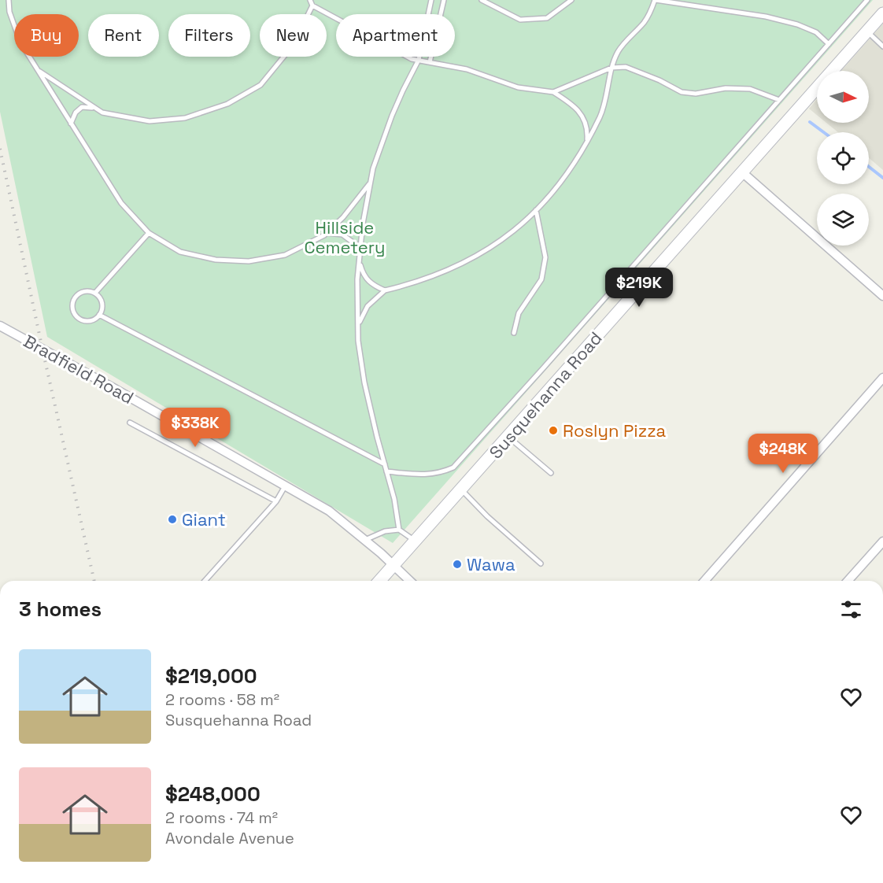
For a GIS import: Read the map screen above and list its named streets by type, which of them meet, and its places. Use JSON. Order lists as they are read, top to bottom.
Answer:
{
  "streets": {
    "main road": ["Susquehanna Road"],
    "street": ["Bradfield Road"]
  },
  "crossings": [
    ["Bradfield Road", "Susquehanna Road"]
  ],
  "parks": ["Hillside Cemetery"],
  "places": ["Roslyn Pizza", "Giant", "Wawa"],
  "north": "right",
  "page": {
    "chip": [
      "Buy",
      "Rent",
      "Filters",
      "New",
      "Apartment"
    ],
    "price": ["$219K", "$338K", "$248K"],
    "heading": "3 homes",
    "list": [
      {
        "name": "$219,000",
        "note": "2 rooms · 58 m² · Susquehanna Road"
      },
      {
        "name": "$248,000",
        "note": "2 rooms · 74 m² · Avondale Avenue"
      }
    ]
  }
}
